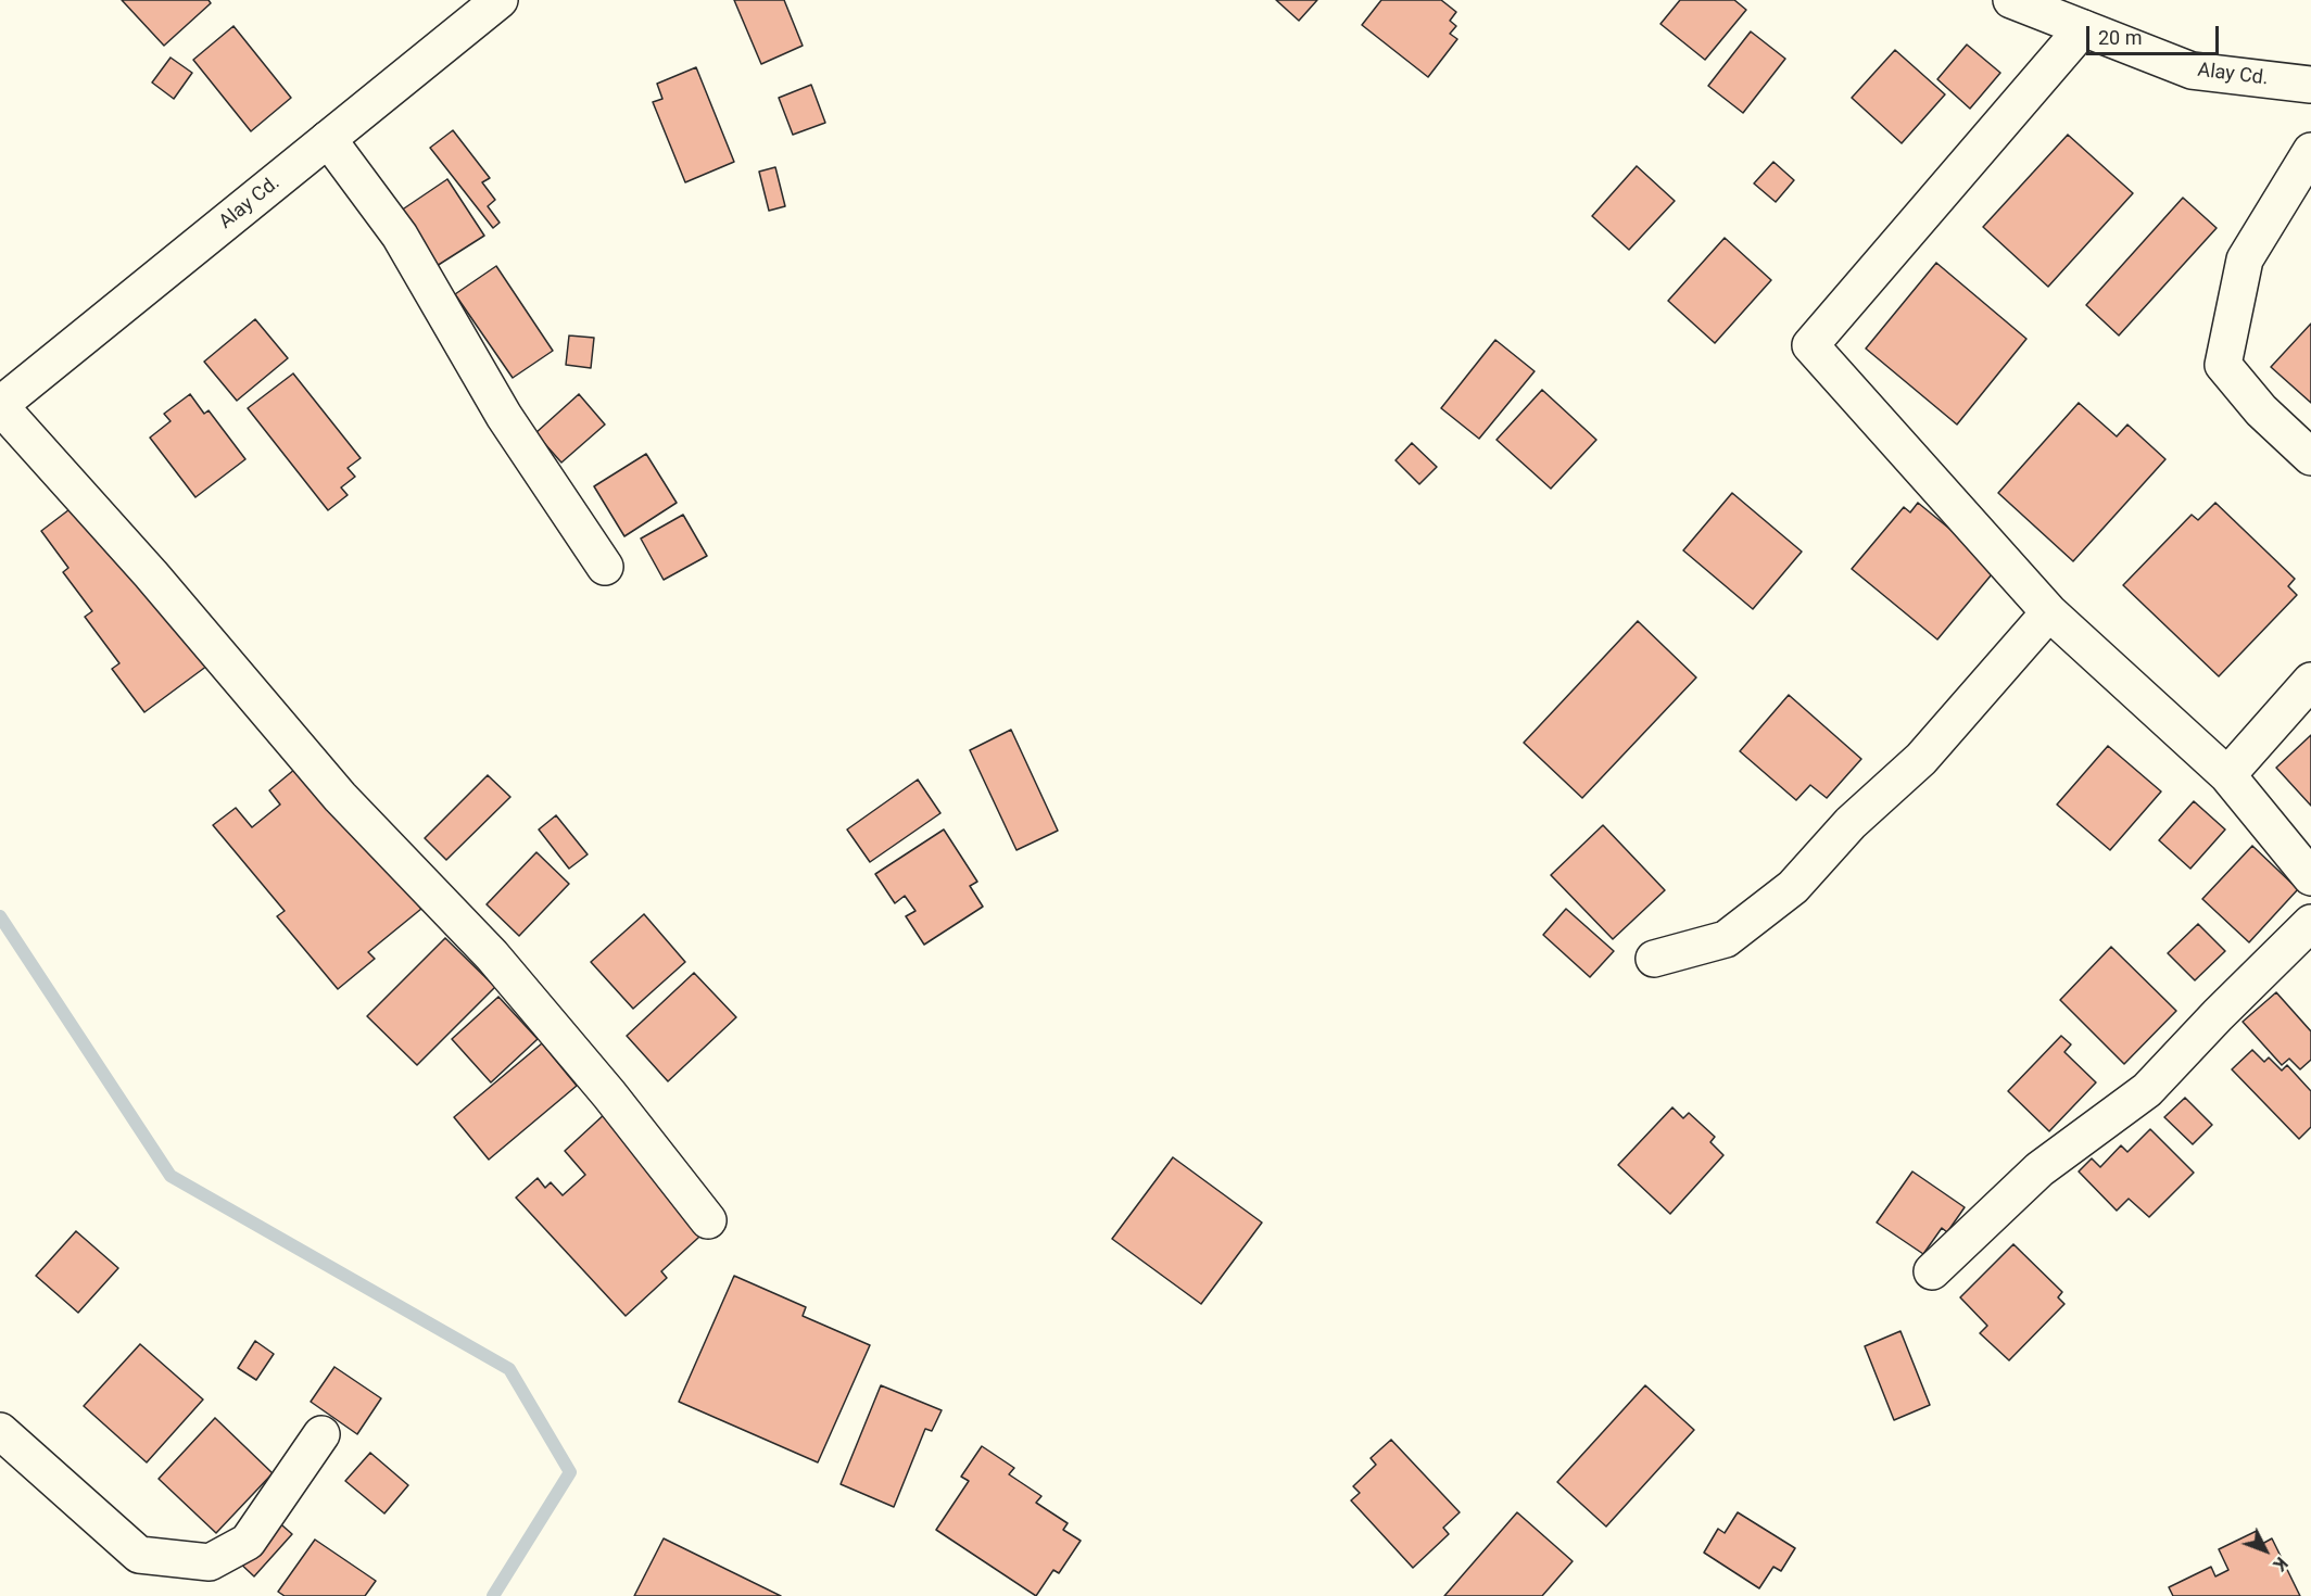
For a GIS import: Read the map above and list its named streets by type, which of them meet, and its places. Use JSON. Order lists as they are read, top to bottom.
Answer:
{
  "streets": {
    "street": ["Alay Cd."]
  },
  "scale_bar": "20 m",
  "north": "bottom right"
}
